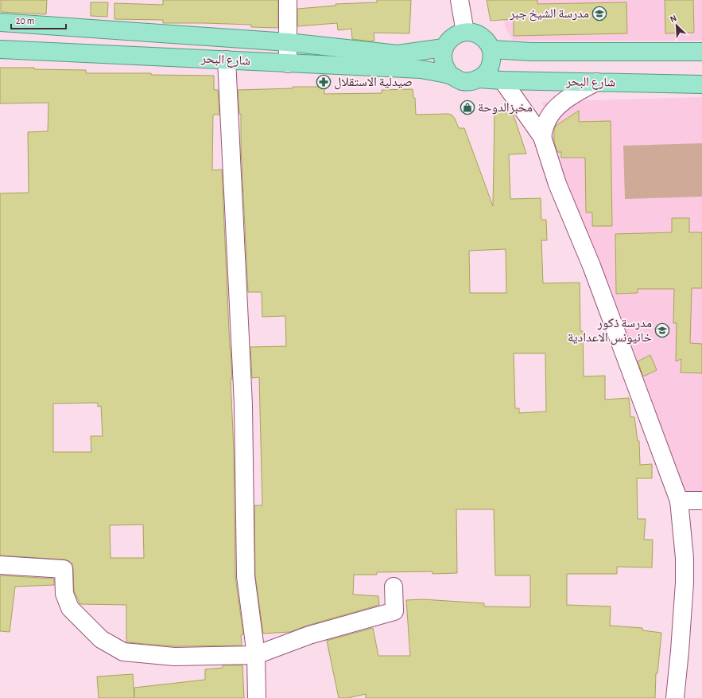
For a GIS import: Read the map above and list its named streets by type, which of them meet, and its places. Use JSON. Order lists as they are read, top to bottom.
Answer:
{
  "streets": {
    "main road": ["شارع البحر"]
  },
  "places": {
    "school or university": ["مدرسة الشيخ جبر", "مدرسة ذكور خانيونس الاعدادية"],
    "pharmacy": ["صيدلية الاستقلال"],
    "shop": ["مخبزالدوحة"]
  },
  "scale_bar": "20 m",
  "north": "top left"
}
